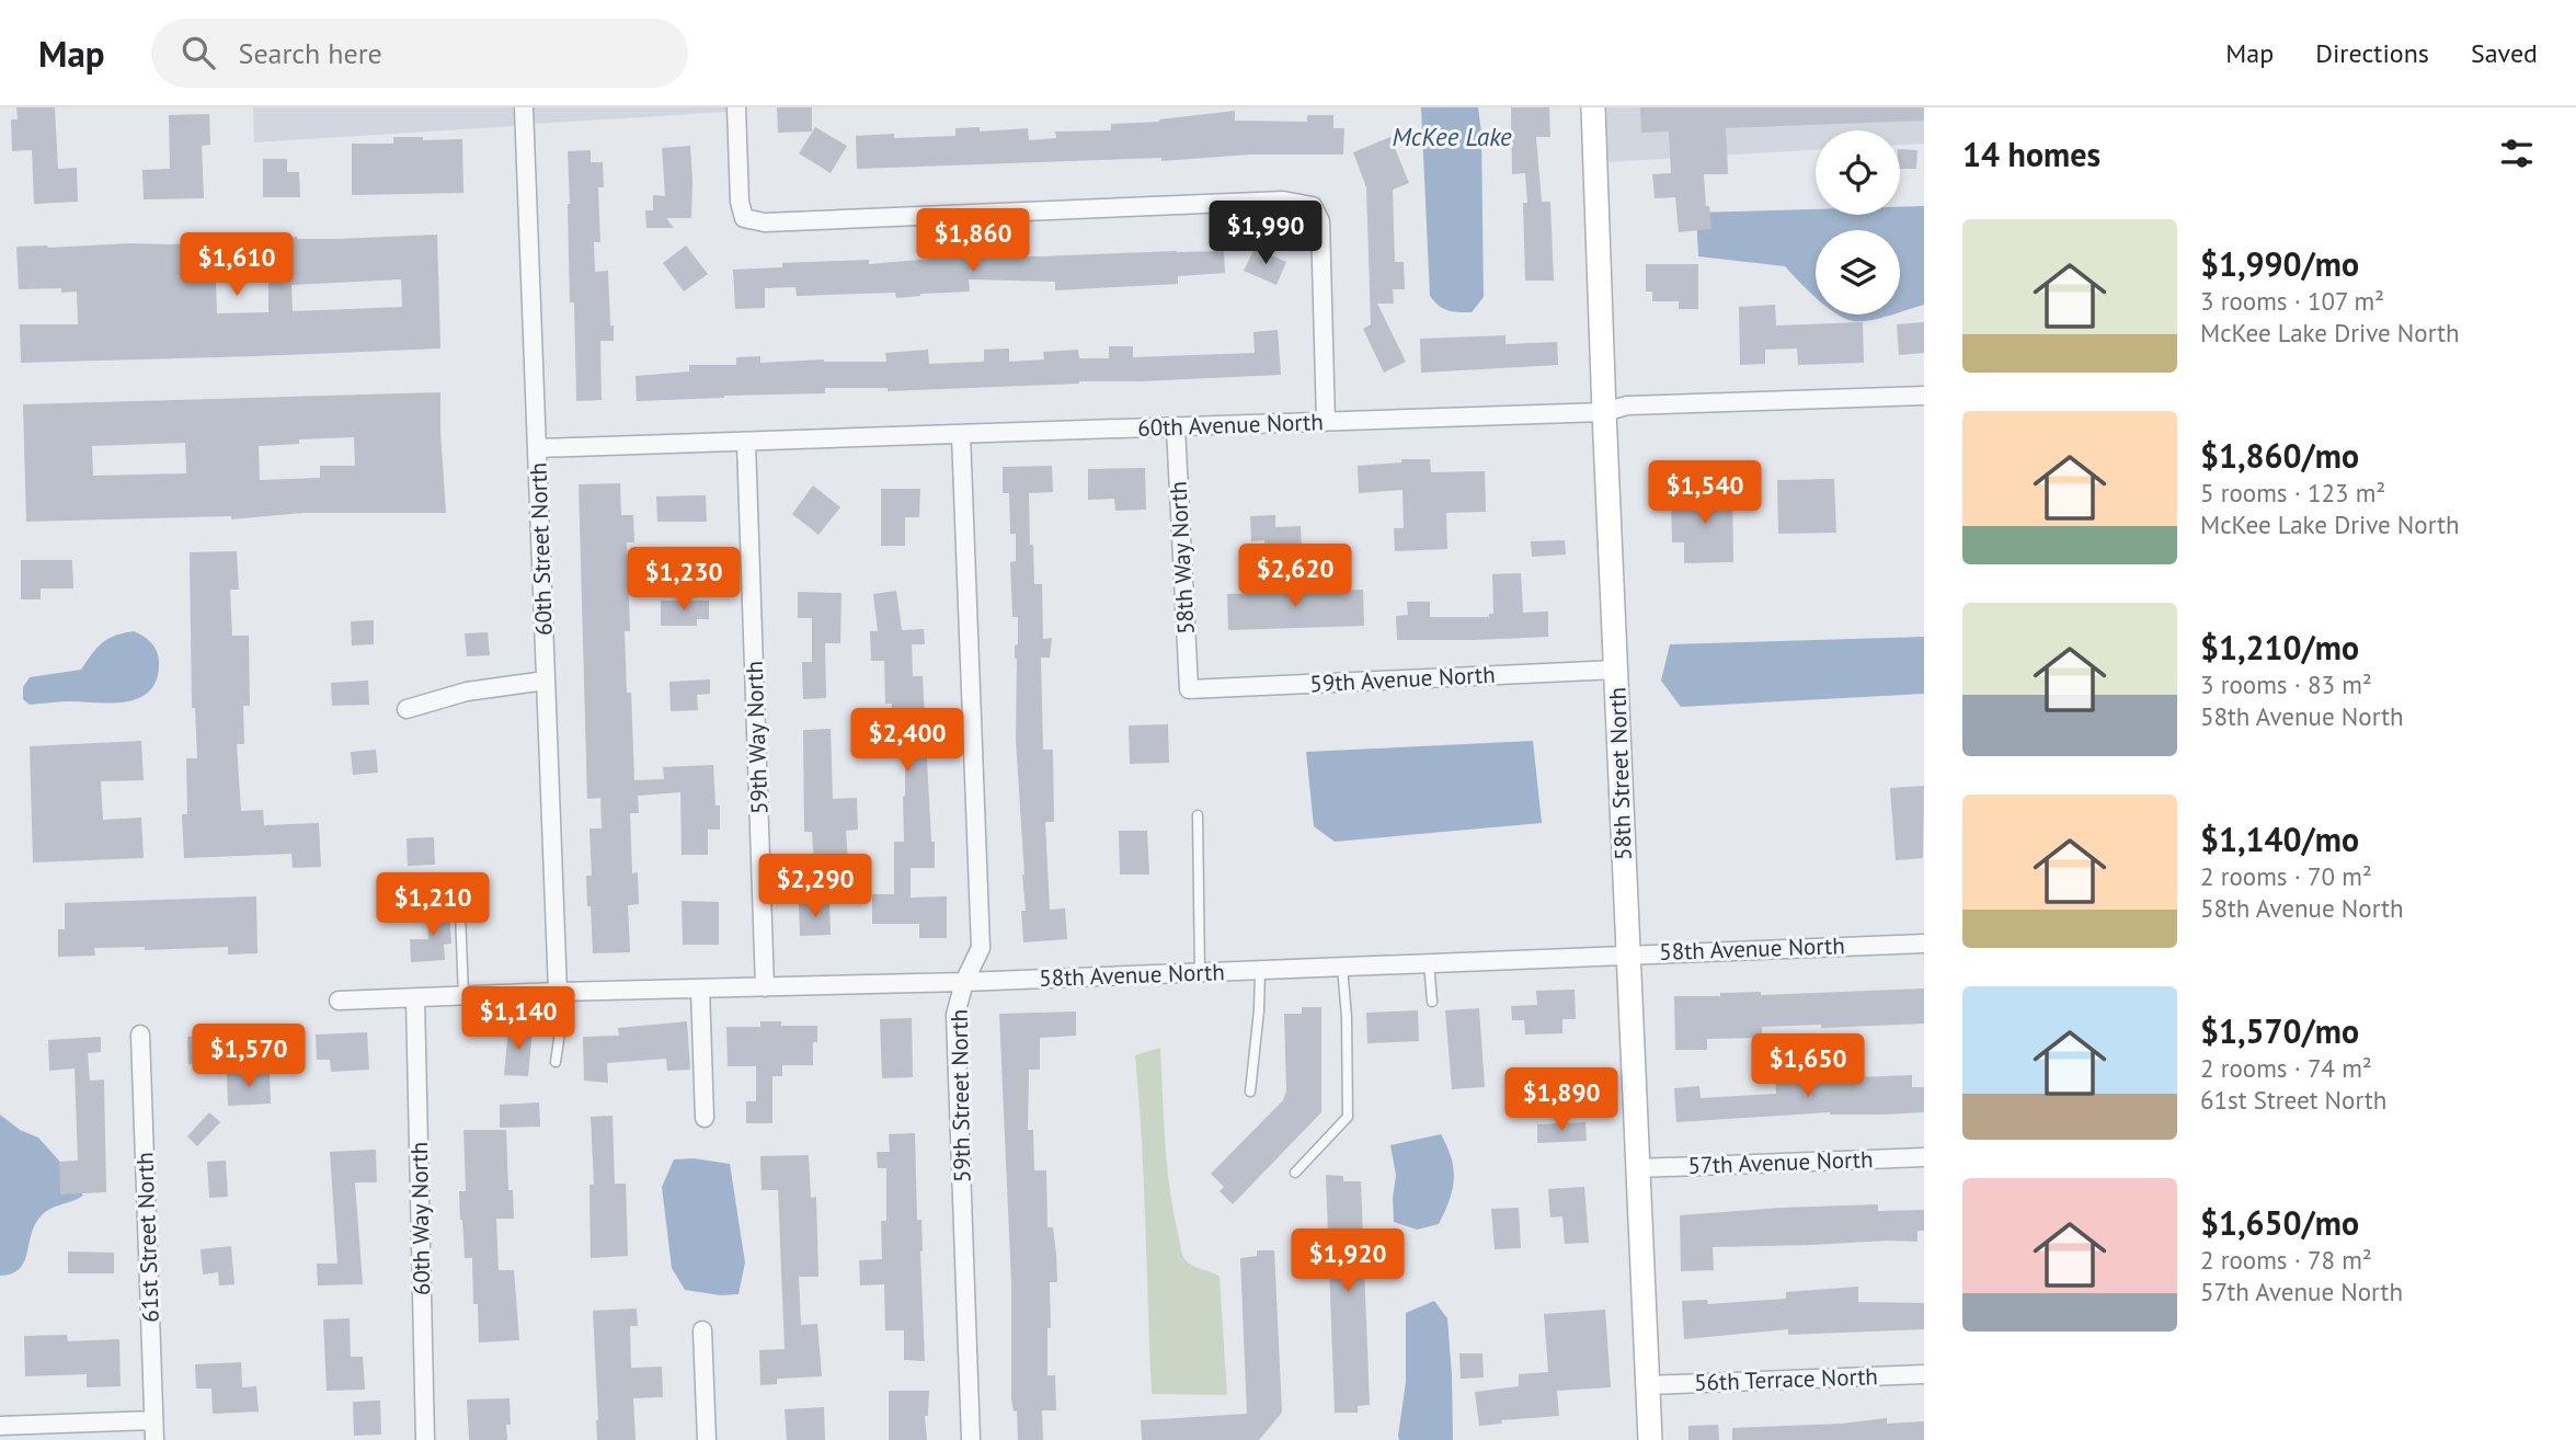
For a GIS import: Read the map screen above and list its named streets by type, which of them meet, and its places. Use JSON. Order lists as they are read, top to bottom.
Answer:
{
  "streets": {
    "street": [
      "60th Avenue North",
      "60th Street North",
      "58th Way North",
      "59th Avenue North",
      "59th Way North",
      "58th Street North",
      "58th Avenue North",
      "59th Street North",
      "57th Avenue North",
      "60th Way North",
      "61st Street North",
      "56th Terrace North"
    ]
  },
  "crossings": [
    ["60th Avenue North", "60th Street North"],
    ["60th Avenue North", "58th Way North"],
    ["60th Avenue North", "59th Way North"],
    ["60th Avenue North", "58th Street North"],
    ["60th Avenue North", "59th Street North"],
    ["60th Street North", "58th Avenue North"],
    ["58th Way North", "59th Avenue North"],
    ["59th Avenue North", "58th Street North"],
    ["59th Way North", "58th Avenue North"],
    ["58th Street North", "58th Avenue North"],
    ["58th Street North", "57th Avenue North"],
    ["58th Street North", "56th Terrace North"],
    ["58th Avenue North", "59th Street North"],
    ["58th Avenue North", "60th Way North"]
  ],
  "water": ["McKee Lake"],
  "page": {
    "header": "Map",
    "search": "Search here",
    "nav": ["Map", "Directions", "Saved"],
    "heading": "14 homes",
    "list": [
      {
        "name": "$1,990/mo",
        "note": "3 rooms · 107 m² · McKee Lake Drive North"
      },
      {
        "name": "$1,860/mo",
        "note": "5 rooms · 123 m² · McKee Lake Drive North"
      },
      {
        "name": "$1,210/mo",
        "note": "3 rooms · 83 m² · 58th Avenue North"
      },
      {
        "name": "$1,140/mo",
        "note": "2 rooms · 70 m² · 58th Avenue North"
      },
      {
        "name": "$1,570/mo",
        "note": "2 rooms · 74 m² · 61st Street North"
      },
      {
        "name": "$1,650/mo",
        "note": "2 rooms · 78 m² · 57th Avenue North"
      }
    ],
    "price": [
      "$1,990",
      "$1,860",
      "$1,610",
      "$1,540",
      "$2,620",
      "$1,230",
      "$2,400",
      "$2,290",
      "$1,210",
      "$1,140",
      "$1,570",
      "$1,650",
      "$1,890",
      "$1,920"
    ]
  }
}
